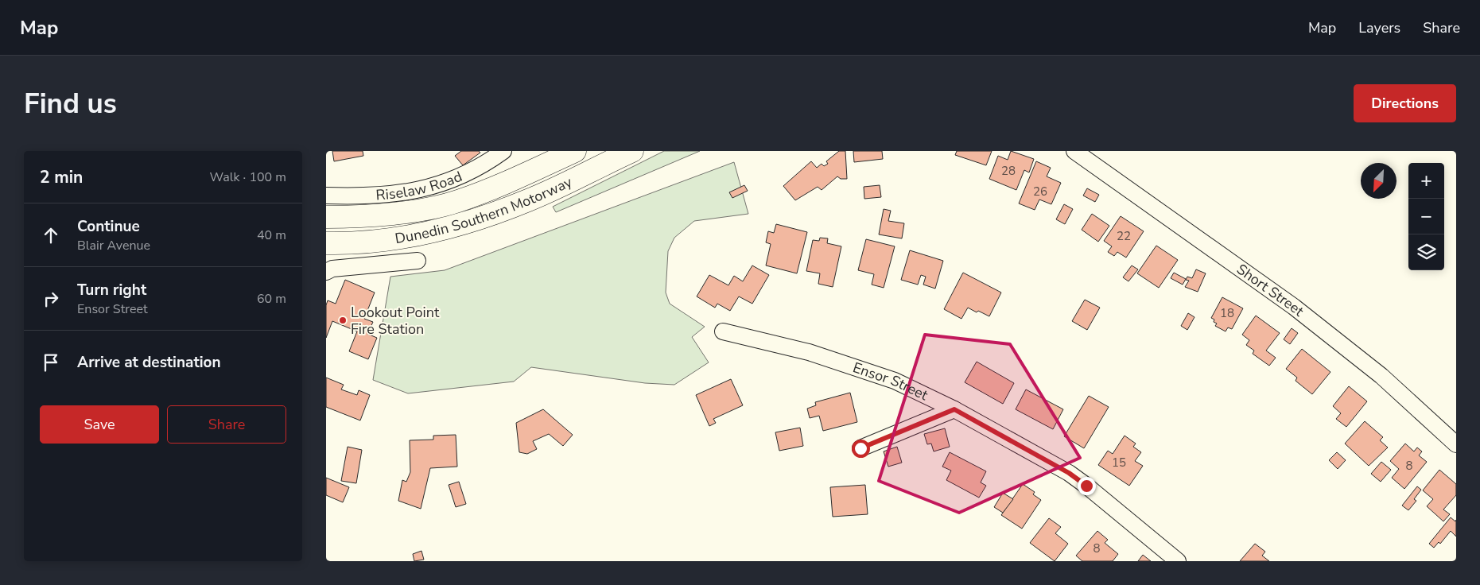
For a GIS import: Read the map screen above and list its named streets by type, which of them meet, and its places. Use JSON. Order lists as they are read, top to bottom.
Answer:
{
  "streets": {
    "highway": ["Dunedin Southern Motorway"],
    "street": ["Riselaw Road", "Short Street", "Ensor Street"]
  },
  "places": ["Lookout Point Fire Station"],
  "house_numbers": [
    "28",
    "26",
    "22",
    "18",
    "15",
    "8",
    "8"
  ],
  "north": "bottom left",
  "page": {
    "header": "Map",
    "nav": ["Map", "Layers", "Share"],
    "buttons": [
      "Directions",
      ["Save", "Share"]
    ],
    "title": "Find us",
    "heading": ["2 min", "Walk · 100 m"],
    "map_buttons": ["+", "−"],
    "list": [
      ["Continue", "Blair Avenue", "40 m"],
      ["Turn right", "Ensor Street", "60 m"],
      "Arrive at destination"
    ]
  }
}
